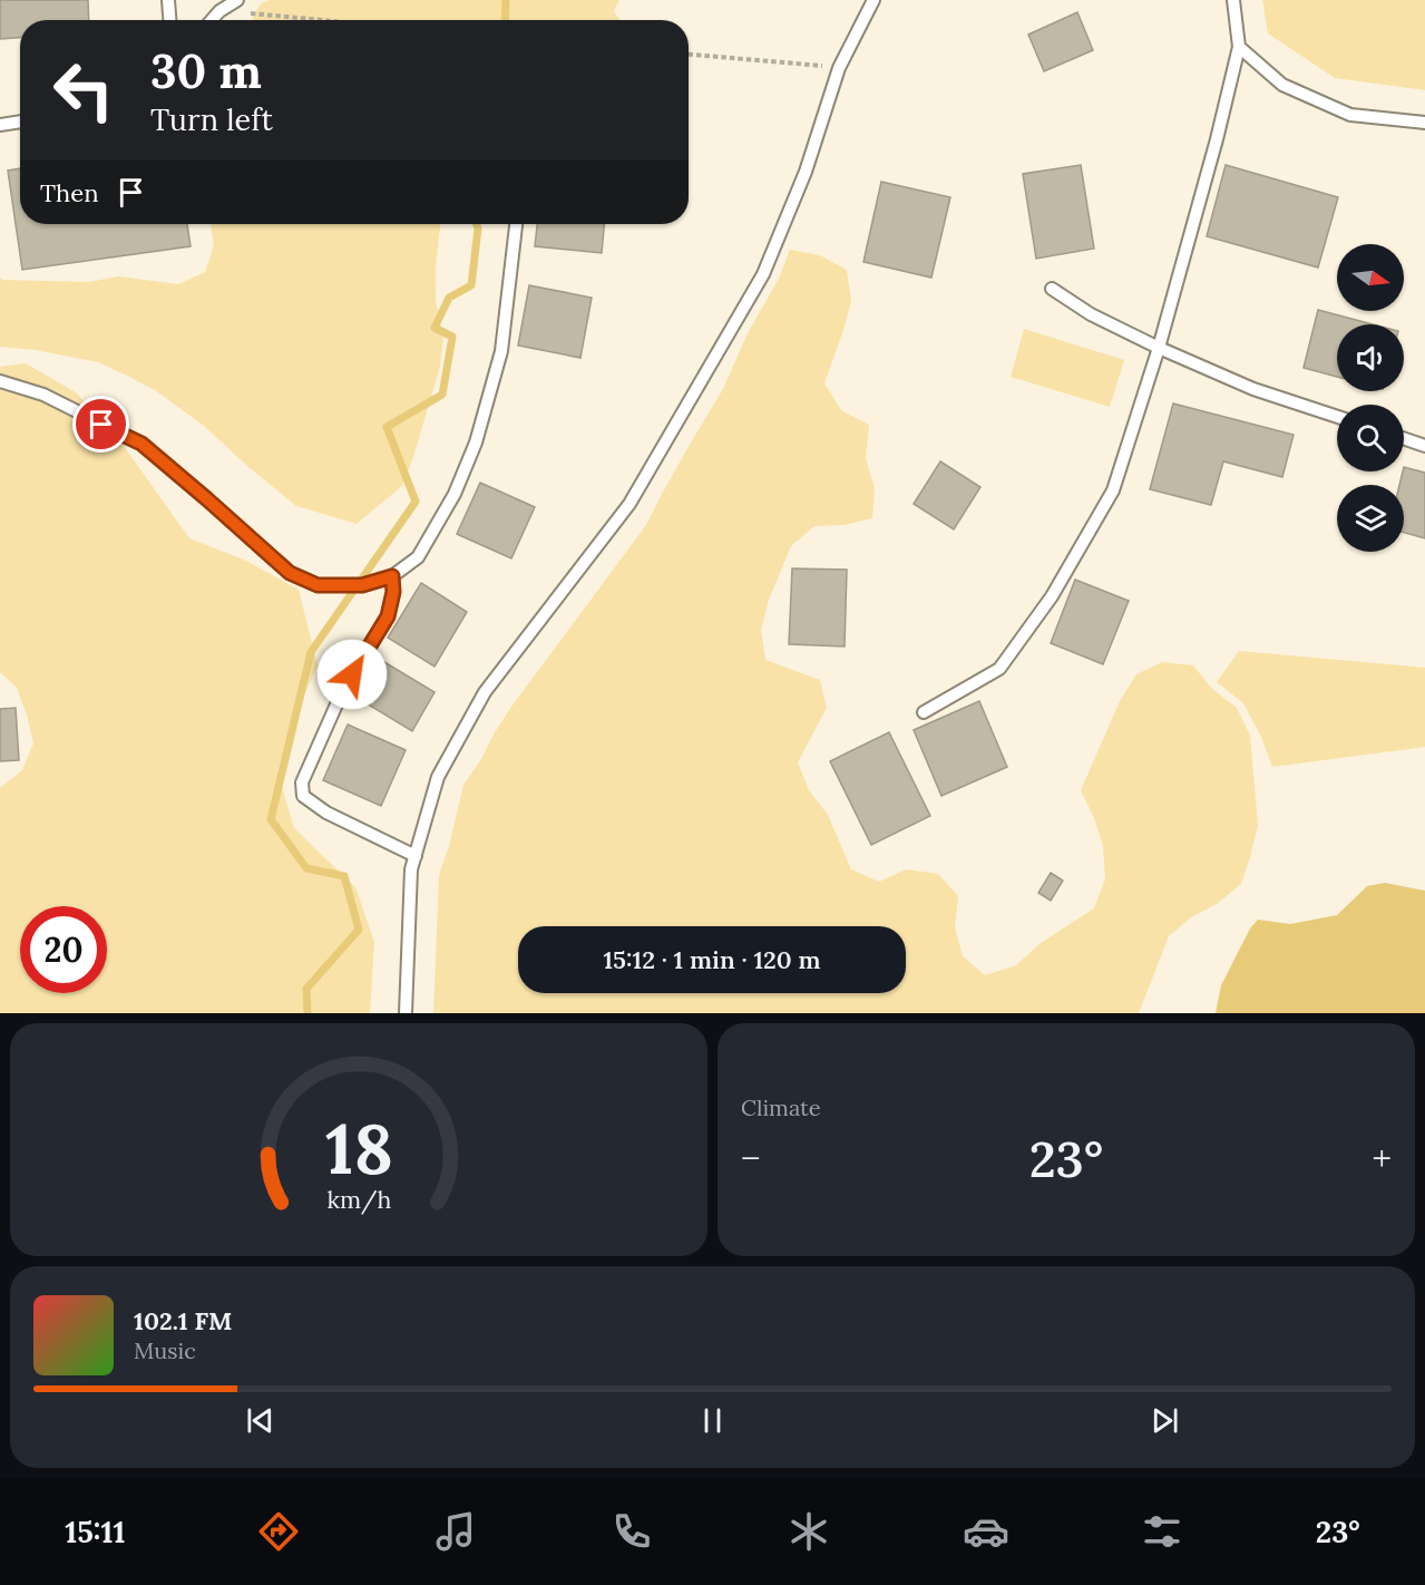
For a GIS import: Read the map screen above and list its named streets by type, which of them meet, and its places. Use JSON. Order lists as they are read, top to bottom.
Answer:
{
  "north": "right",
  "page": {
    "turn": ["30 m", "Turn left"],
    "then": "Then",
    "limit": "20",
    "trip": "15:12 · 1 min · 120 m",
    "tile": "Climate",
    "heat": ["−", "23°", "+"],
    "song": ["102.1 FM", "Music"],
    "tabs": ["15:11", "23°"],
    "gauge": ["18", "km/h"]
  }
}
